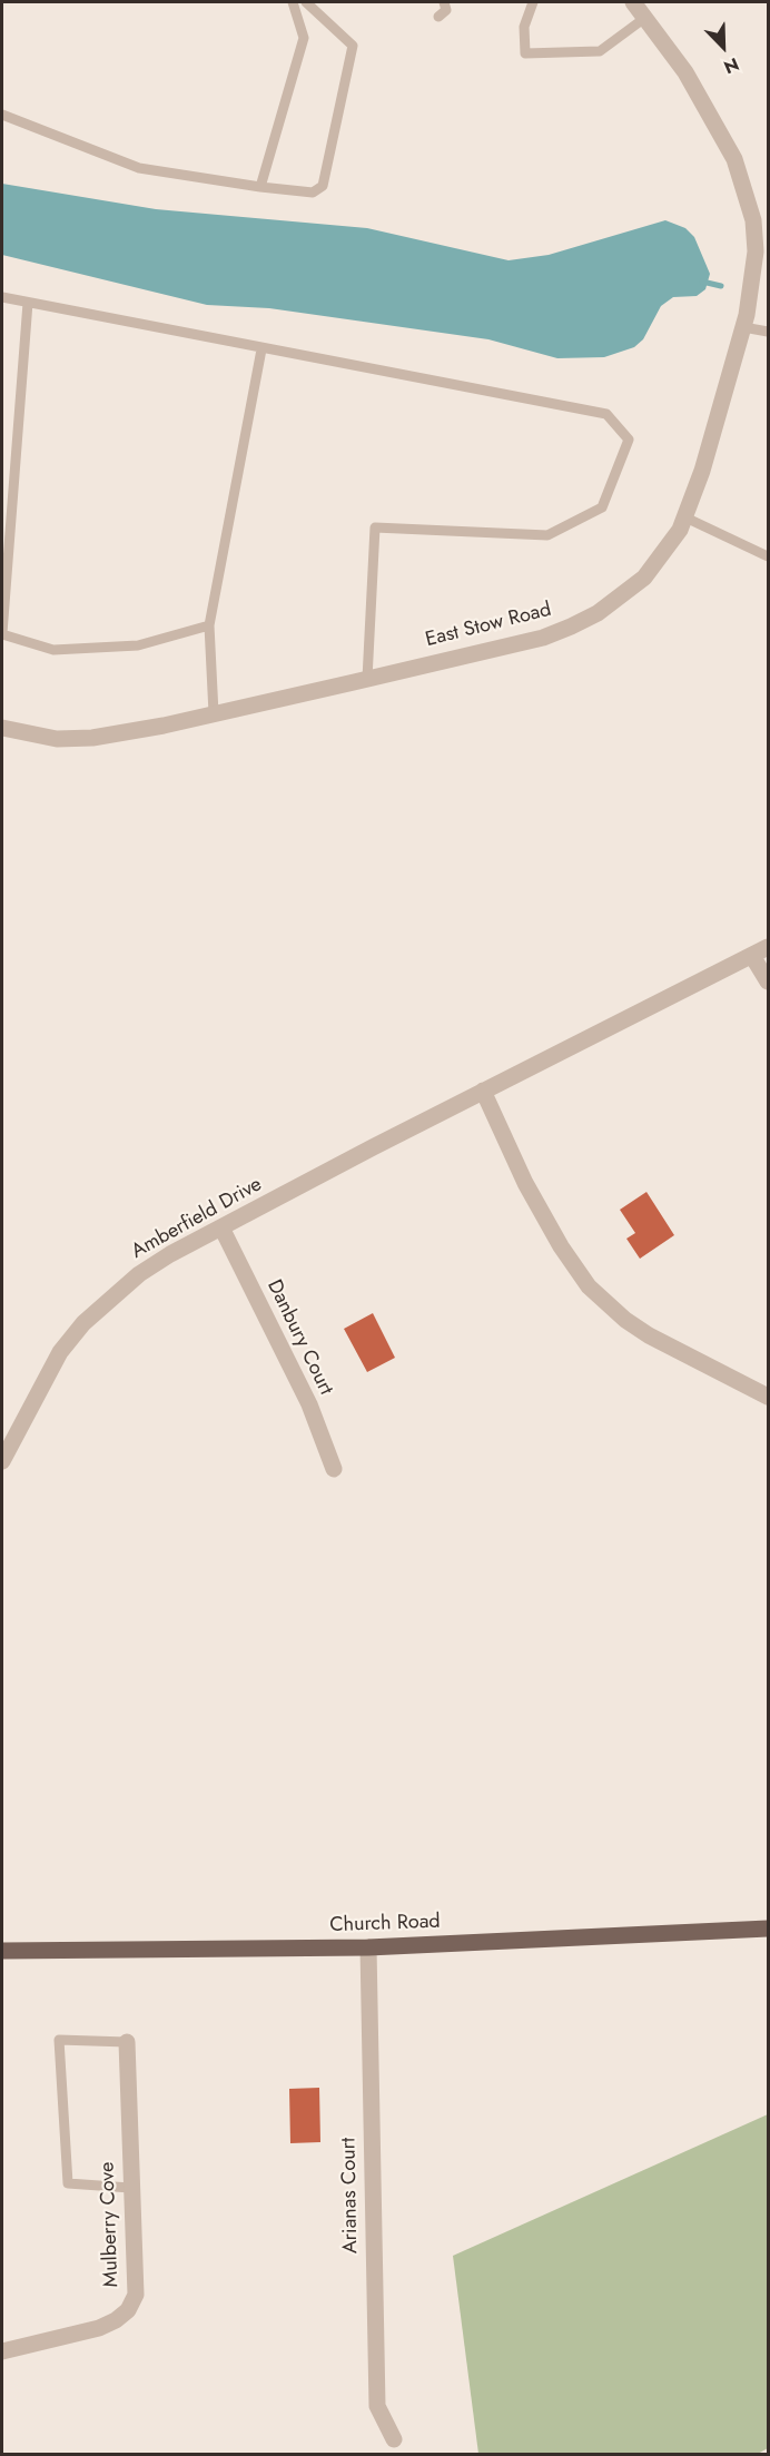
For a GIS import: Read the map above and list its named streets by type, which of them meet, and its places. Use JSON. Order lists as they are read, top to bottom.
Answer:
{
  "streets": {
    "main road": ["Church Road"],
    "street": [
      "East Stow Road",
      "Amberfield Drive",
      "Danbury Court",
      "Arianas Court",
      "Mulberry Cove"
    ]
  },
  "crossings": [
    ["Amberfield Drive", "Danbury Court"],
    ["Church Road", "Arianas Court"]
  ],
  "north": "bottom right"
}
